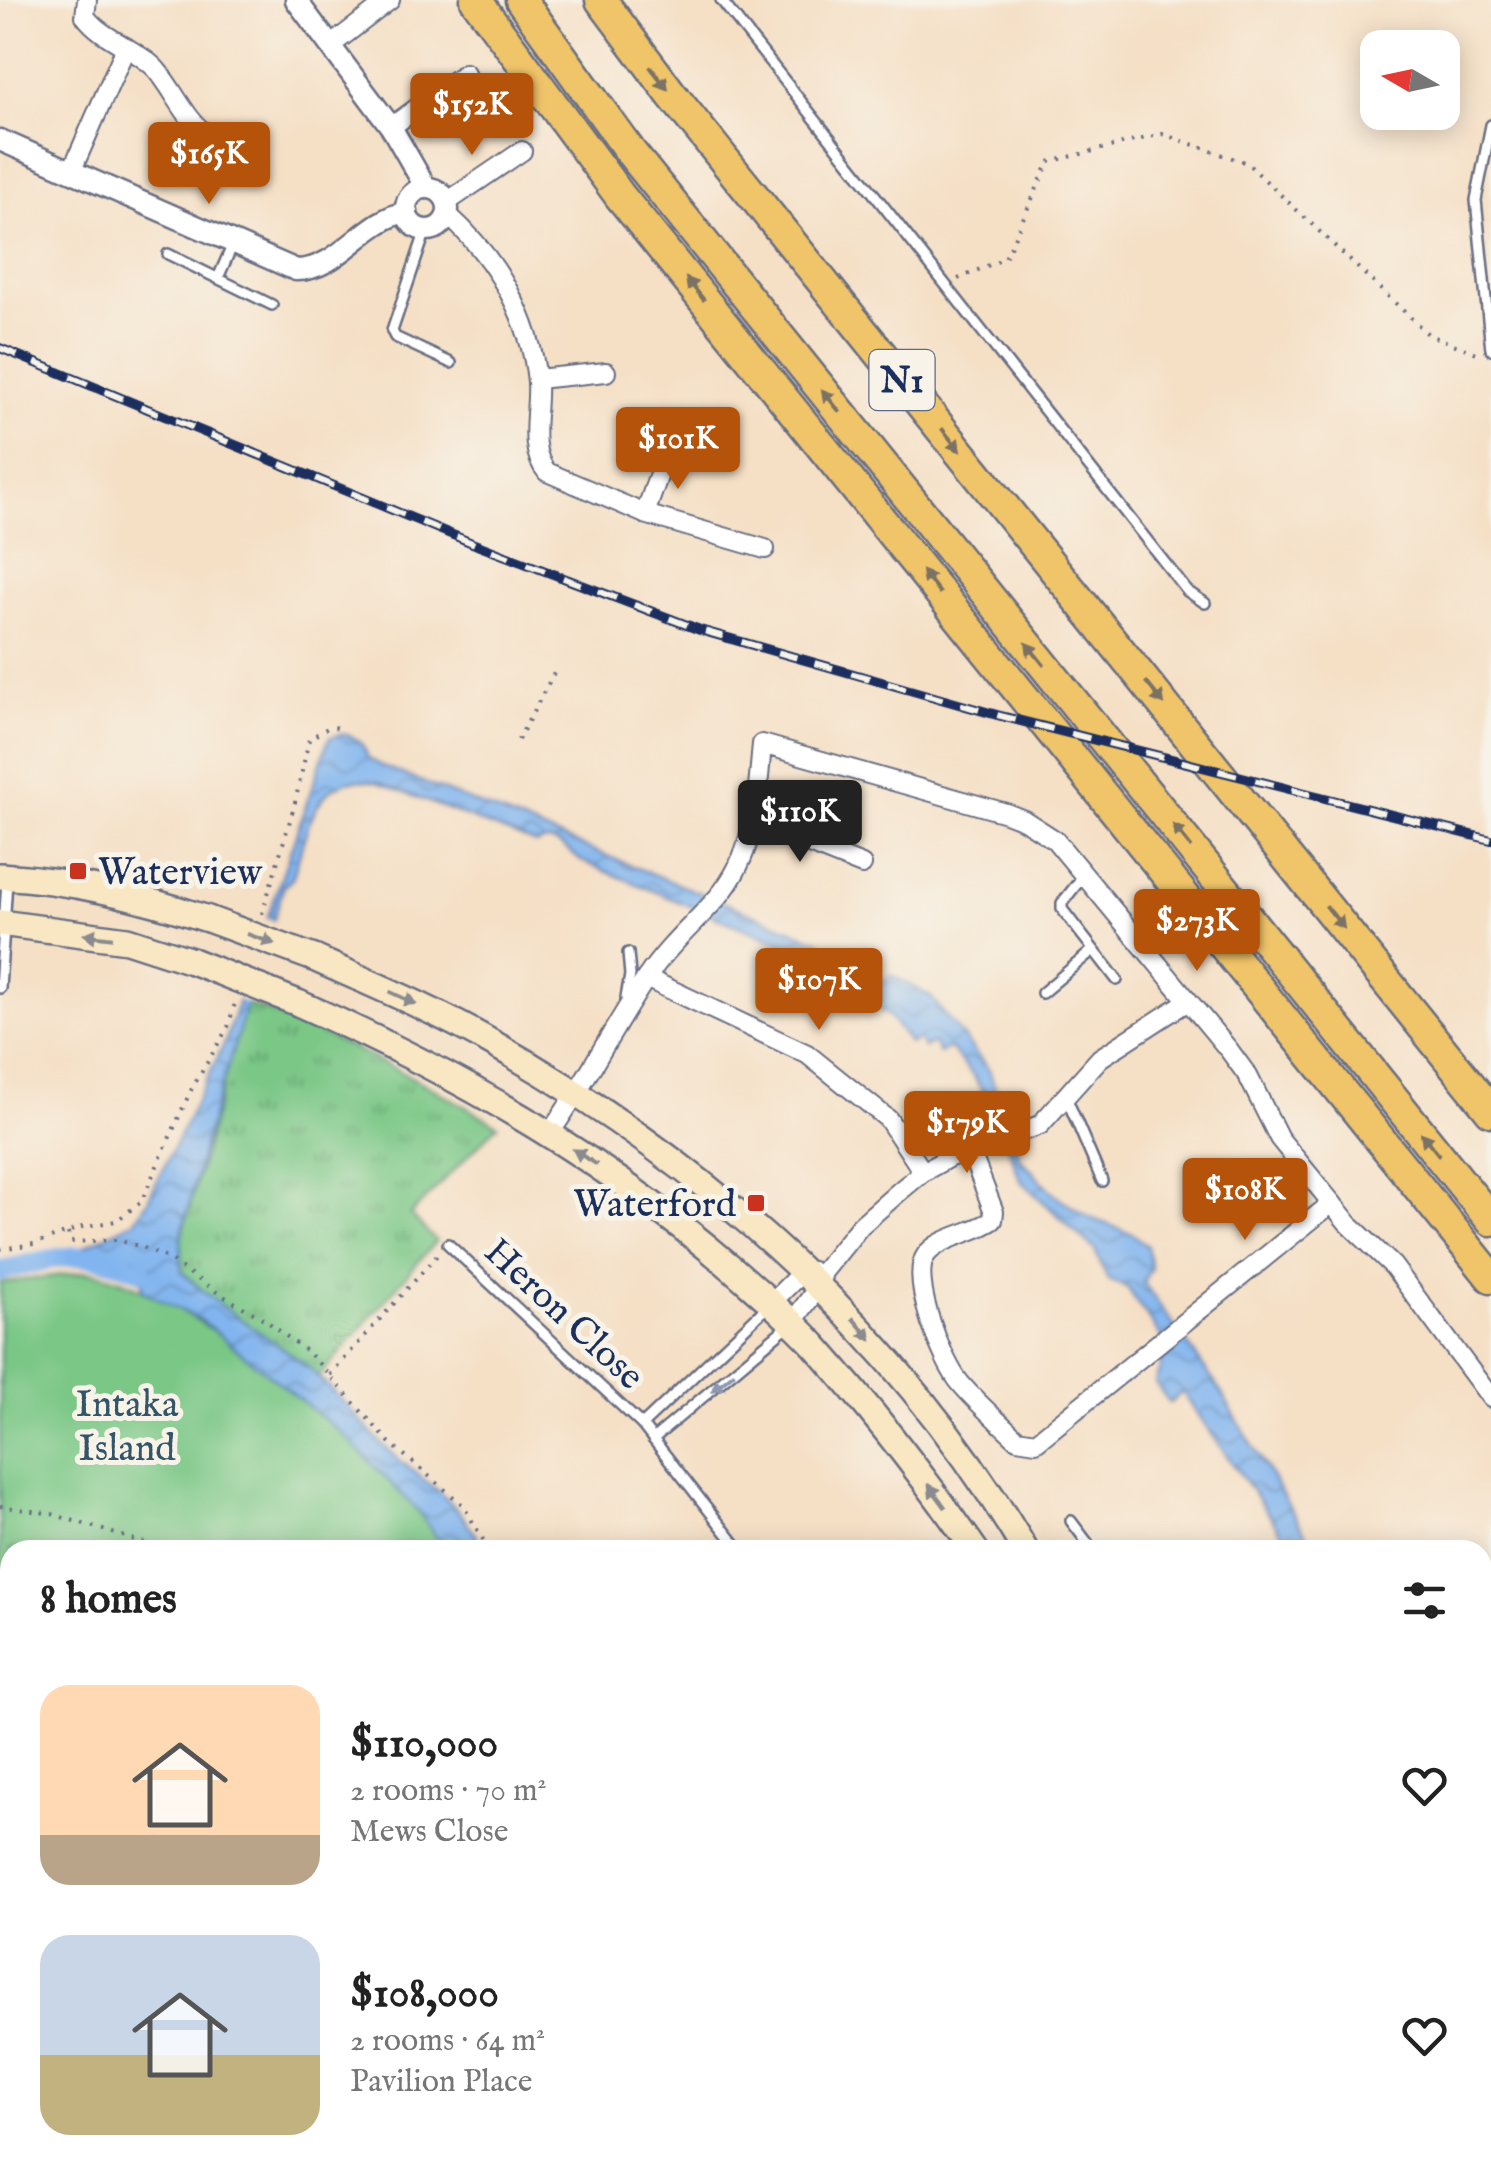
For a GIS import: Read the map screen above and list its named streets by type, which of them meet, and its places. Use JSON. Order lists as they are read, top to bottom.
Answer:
{
  "streets": {
    "highway": ["N1"],
    "lane": ["Heron Close"]
  },
  "parks": ["Intaka Island"],
  "places": {
    "transit": ["Waterview", "Waterford"]
  },
  "north": "left",
  "page": {
    "price": [
      "$152K",
      "$165K",
      "$101K",
      "$110K",
      "$273K",
      "$107K",
      "$179K",
      "$108K"
    ],
    "heading": "8 homes",
    "list": [
      {
        "name": "$110,000",
        "note": "2 rooms · 70 m² · Mews Close"
      },
      {
        "name": "$108,000",
        "note": "2 rooms · 64 m² · Pavilion Place"
      }
    ]
  }
}
